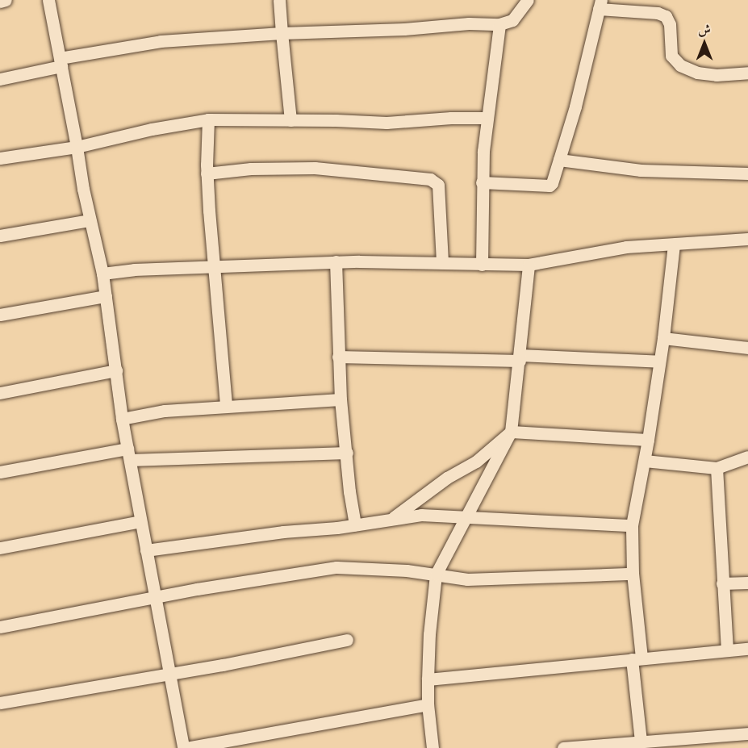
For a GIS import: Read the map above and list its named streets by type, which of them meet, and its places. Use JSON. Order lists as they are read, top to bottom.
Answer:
{
  "north": "top"
}
